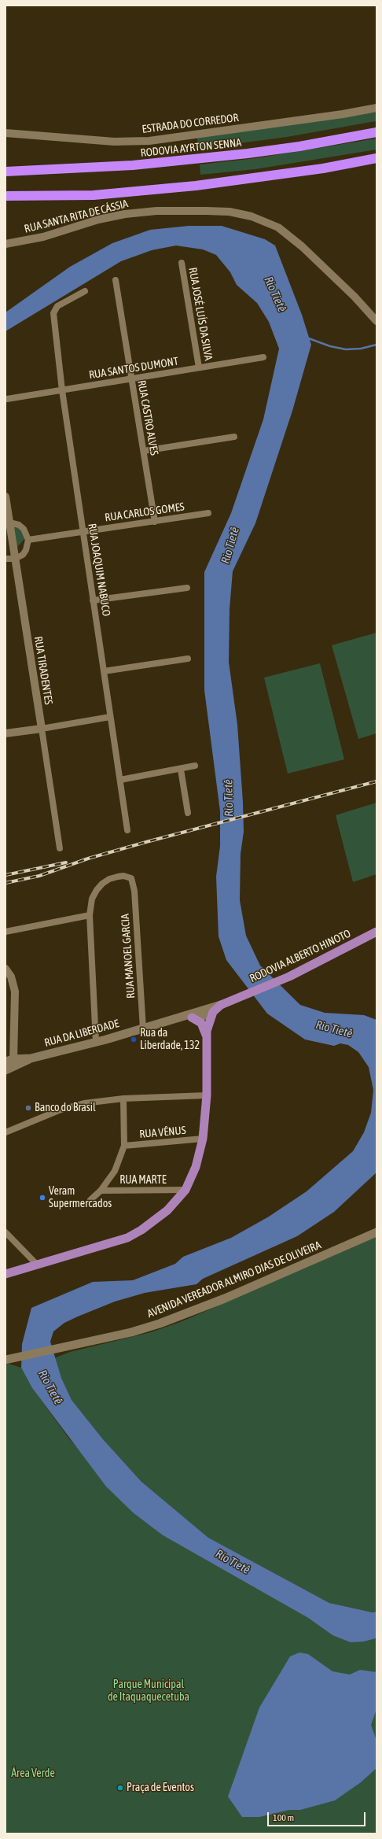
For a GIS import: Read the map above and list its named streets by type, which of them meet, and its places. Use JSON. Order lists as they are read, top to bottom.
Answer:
{
  "streets": {
    "highway": ["RODOVIA AYRTON SENNA"],
    "main road": ["RODOVIA ALBERTO HINOTO", "RUA DA LIBERDADE", "AVENIDA VEREADOR ALMIRO DIAS DE OLIVEIRA"],
    "street": [
      "ESTRADA DO CORREDOR",
      "RUA SANTA RITA DE CÁSSIA",
      "RUA JOSÉ LUÍS DA SILVA",
      "RUA SANTOS DUMONT",
      "RUA CASTRO ALVES",
      "RUA CARLOS GOMES",
      "RUA JOAQUIM NABUCO",
      "RUA TIRADENTES",
      "RUA MANOEL GARCIA",
      "RUA VÊNUS",
      "RUA MARTE"
    ]
  },
  "crossings": [
    ["RUA JOSÉ LUÍS DA SILVA", "RUA SANTOS DUMONT"],
    ["RUA SANTOS DUMONT", "RUA CASTRO ALVES"],
    ["RUA SANTOS DUMONT", "RUA JOAQUIM NABUCO"],
    ["RUA CASTRO ALVES", "RUA CARLOS GOMES"],
    ["RUA CARLOS GOMES", "RUA JOAQUIM NABUCO"],
    ["RUA MANOEL GARCIA", "RUA DA LIBERDADE"],
    ["RODOVIA ALBERTO HINOTO", "RUA DA LIBERDADE"]
  ],
  "water": ["Rio Tietê"],
  "parks": ["Parque Municipal de Itaquaquecetuba", "Área Verde"],
  "places": [
    "Rua da Liberdade, 132",
    "Banco do Brasil",
    "Veram Supermercados",
    "Praça de Eventos"
  ],
  "scale_bar": "100 m"
}
